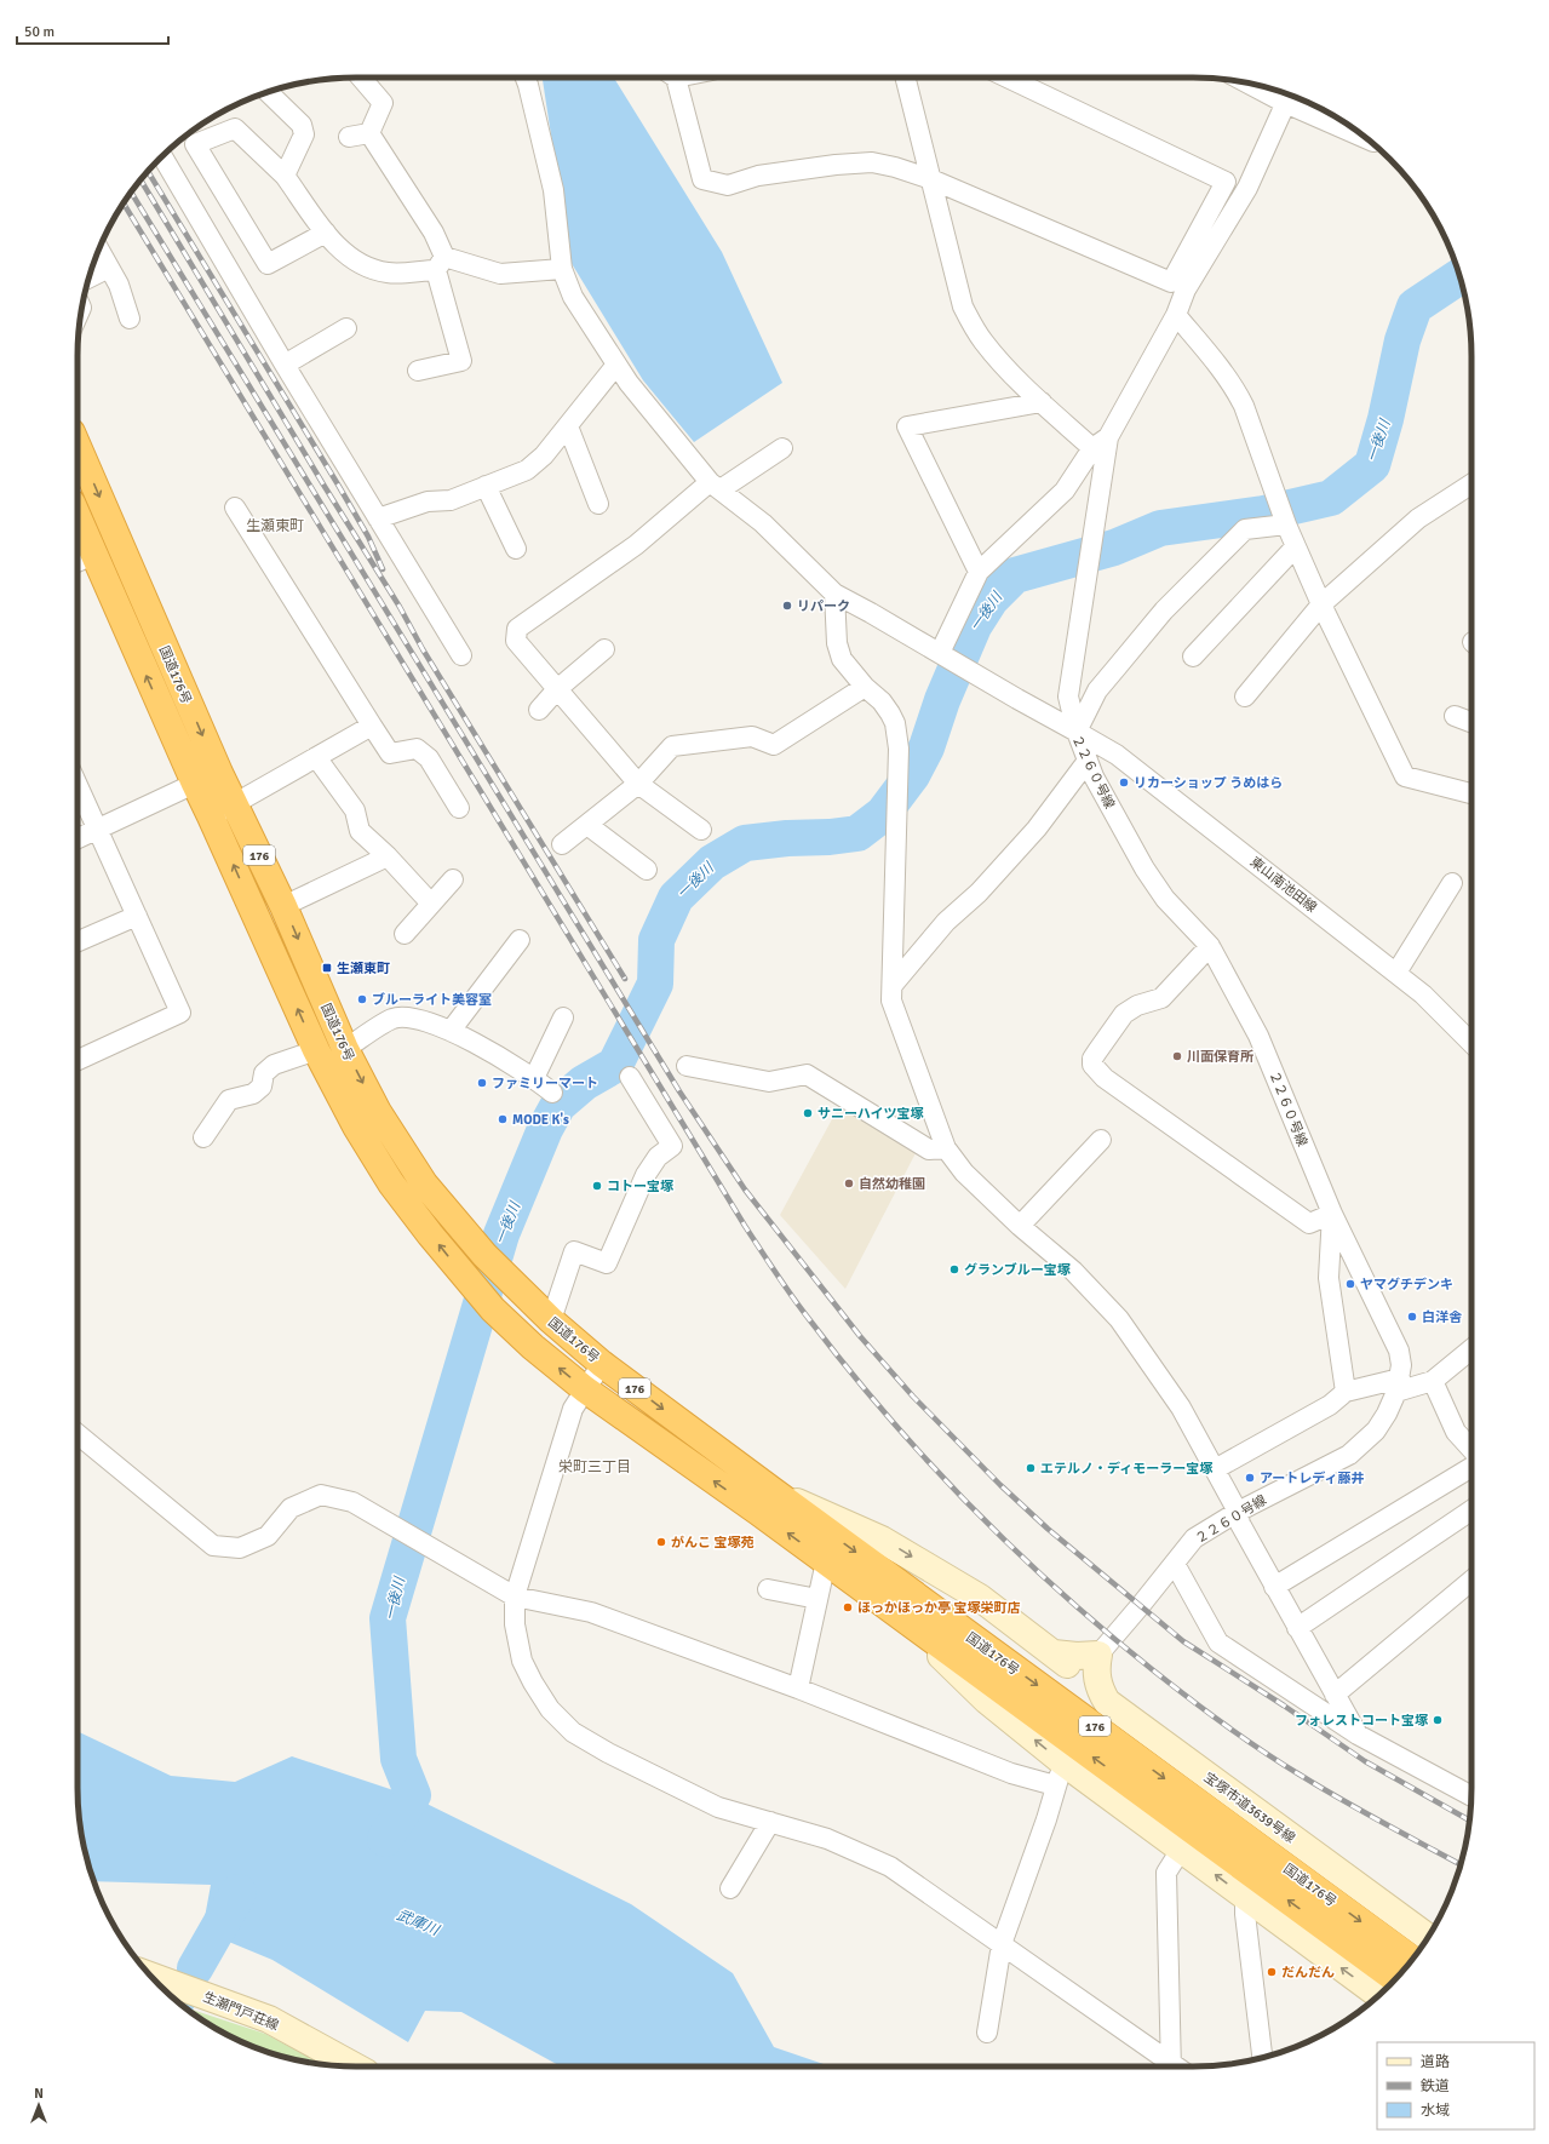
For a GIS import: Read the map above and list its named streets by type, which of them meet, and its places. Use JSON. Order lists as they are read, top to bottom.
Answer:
{
  "streets": {
    "highway": ["国道176号", "176"],
    "street": [
      "２２６０号線",
      "東山南池田線",
      "宝塚市道3639号線",
      "生瀬門戸荘線"
    ]
  },
  "crossings": [
    ["２２６０号線", "東山南池田線"],
    ["２２６０号線", "宝塚市道3639号線"]
  ],
  "districts": ["生瀬東町", "栄町三丁目"],
  "water": ["一後川", "武庫川"],
  "places": {
    "other": [
      "リパーク",
      "リカーショップ うめはら",
      "ブルーライト美容室",
      "川面保育所",
      "ファミリーマート",
      "サニーハイツ宝塚",
      "MODE K's",
      "自然幼稚園",
      "コトー宝塚",
      "グランブルー宝塚",
      "ヤマグチデンキ",
      "白洋舎",
      "エテルノ・ディモーラー宝塚",
      "アートレディ藤井",
      "がんこ 宝塚苑",
      "ほっかほっか亭 宝塚栄町店",
      "フォレストコート宝塚",
      "だんだん"
    ],
    "transit": ["生瀬東町"]
  },
  "legend": ["道路", "鉄道", "水域"],
  "scale_bar": "50 m",
  "north": "top"
}
